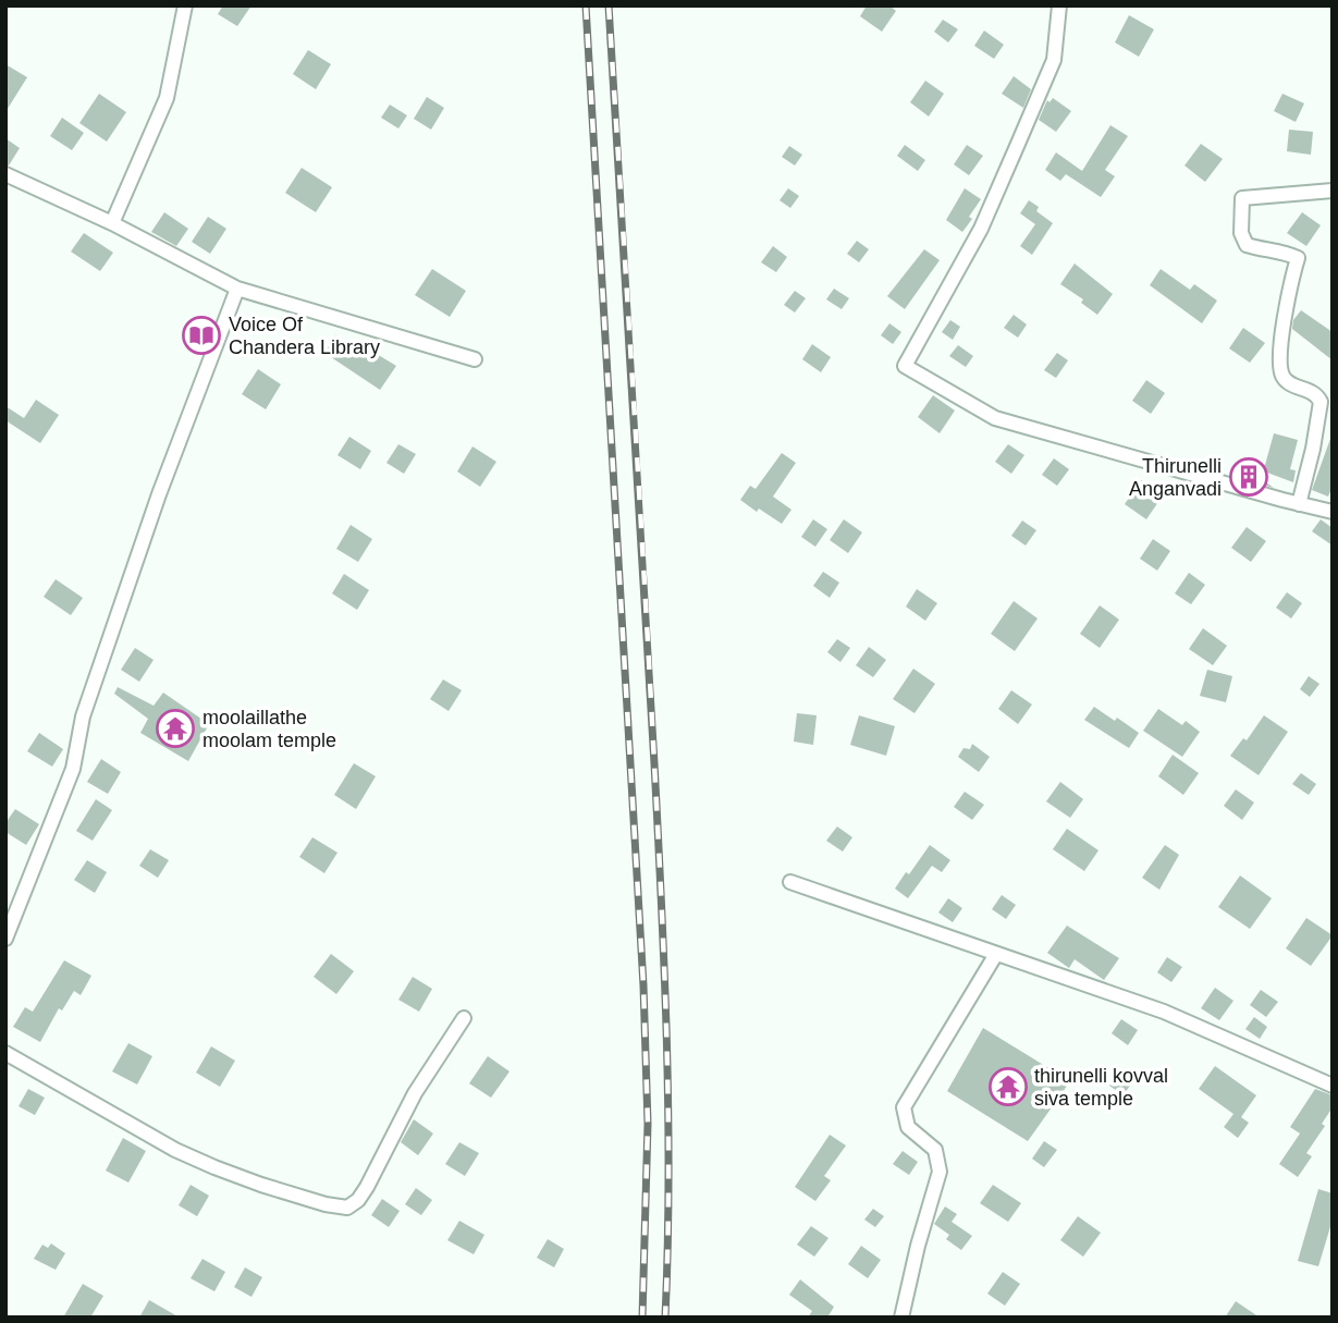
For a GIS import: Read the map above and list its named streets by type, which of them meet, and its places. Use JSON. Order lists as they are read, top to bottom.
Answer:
{
  "places": {
    "library": ["Voice Of Chandera Library"],
    "building": ["Thirunelli Anganvadi"],
    "temple": ["moolaillathe moolam temple", "thirunelli kovval siva temple"]
  }
}
